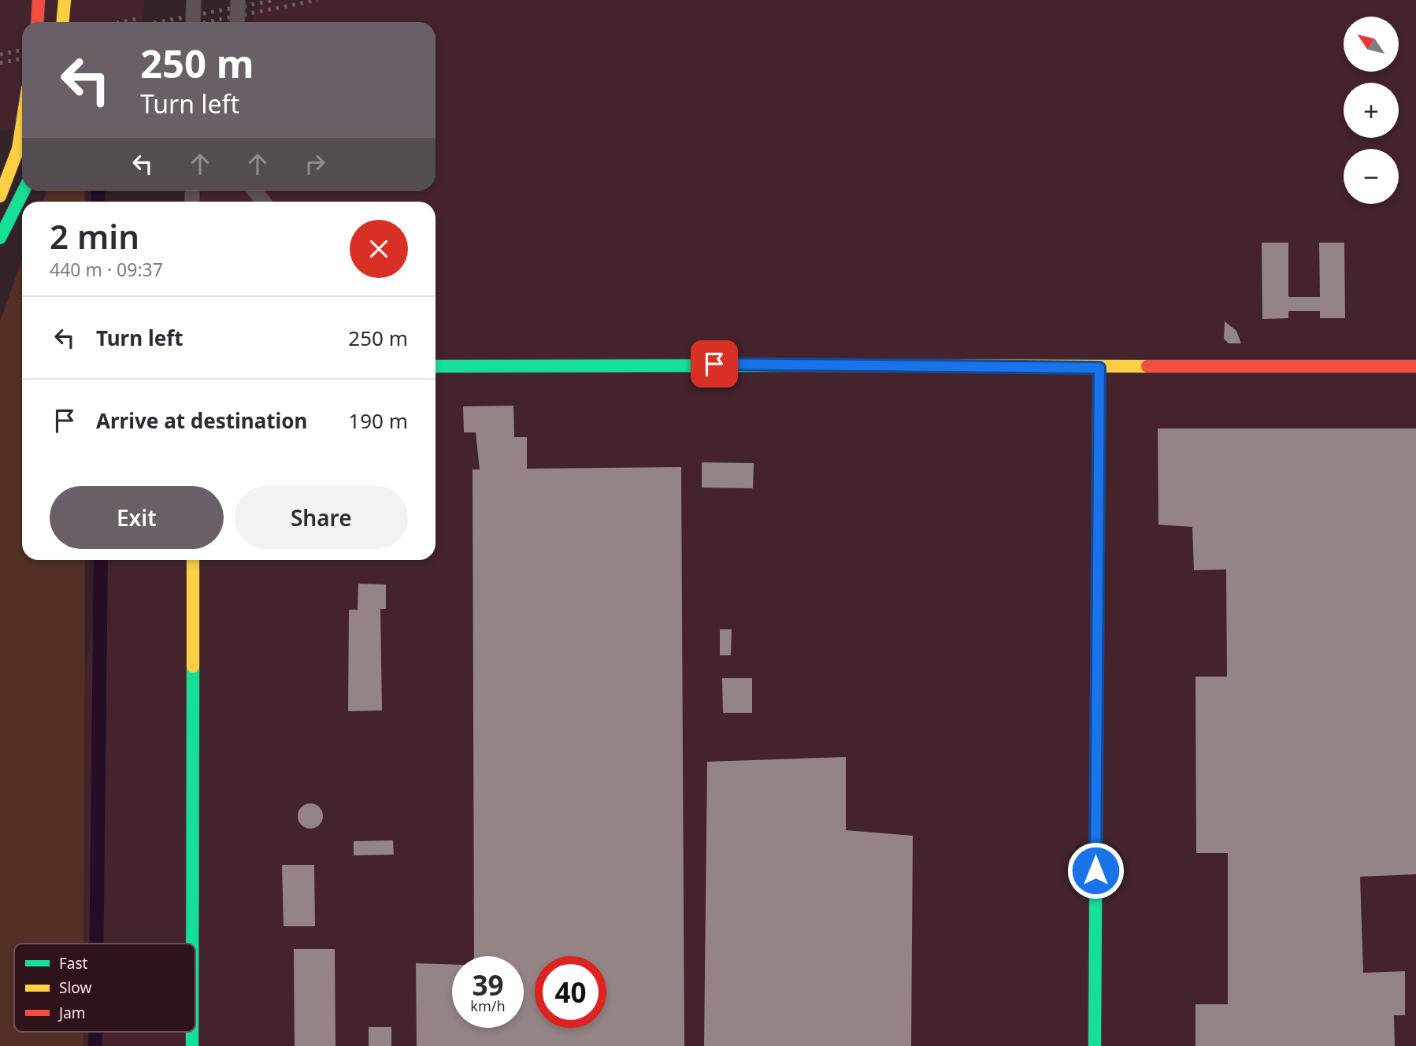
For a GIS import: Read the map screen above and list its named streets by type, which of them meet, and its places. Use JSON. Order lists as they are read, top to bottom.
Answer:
{
  "legend": ["Fast", "Slow", "Jam"],
  "north": "top left",
  "page": {
    "map_buttons": ["+", "−"],
    "turn": ["250 m", "Turn left"],
    "heading": ["2 min", "440 m · 09:37"],
    "list": [
      {
        "name": "Turn left",
        "value": "250 m"
      },
      {
        "name": "Arrive at destination",
        "value": "190 m"
      }
    ],
    "buttons": ["Exit", "Share"],
    "speed": "39 km/h",
    "limit": "40"
  }
}
